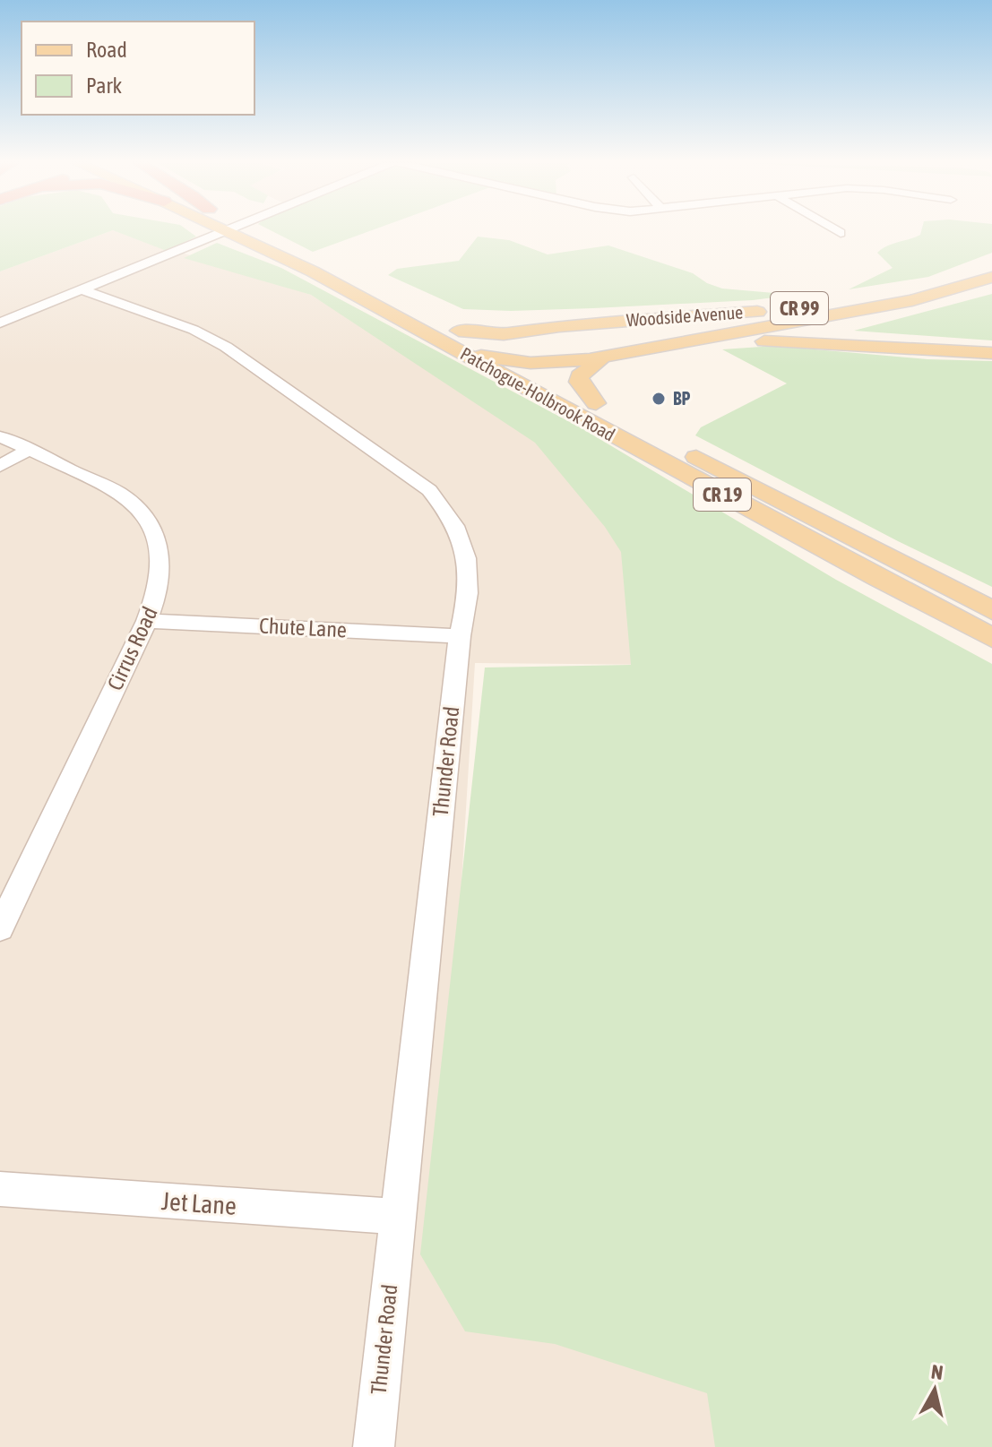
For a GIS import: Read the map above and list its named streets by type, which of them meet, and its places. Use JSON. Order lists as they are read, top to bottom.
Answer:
{
  "streets": {
    "main road": [
      "CR 99",
      "Woodside Avenue",
      "Patchogue-Holbrook Road",
      "CR 19"
    ],
    "street": [
      "Chute Lane",
      "Cirrus Road",
      "Thunder Road",
      "Jet Lane"
    ]
  },
  "crossings": [
    ["CR 99", "Woodside Avenue"],
    ["CR 99", "Patchogue-Holbrook Road"],
    ["Woodside Avenue", "Patchogue-Holbrook Road"],
    ["Chute Lane", "Cirrus Road"],
    ["Chute Lane", "Thunder Road"],
    ["Thunder Road", "Jet Lane"]
  ],
  "places": ["BP"],
  "legend": ["Road", "Park"],
  "north": "top"
}
